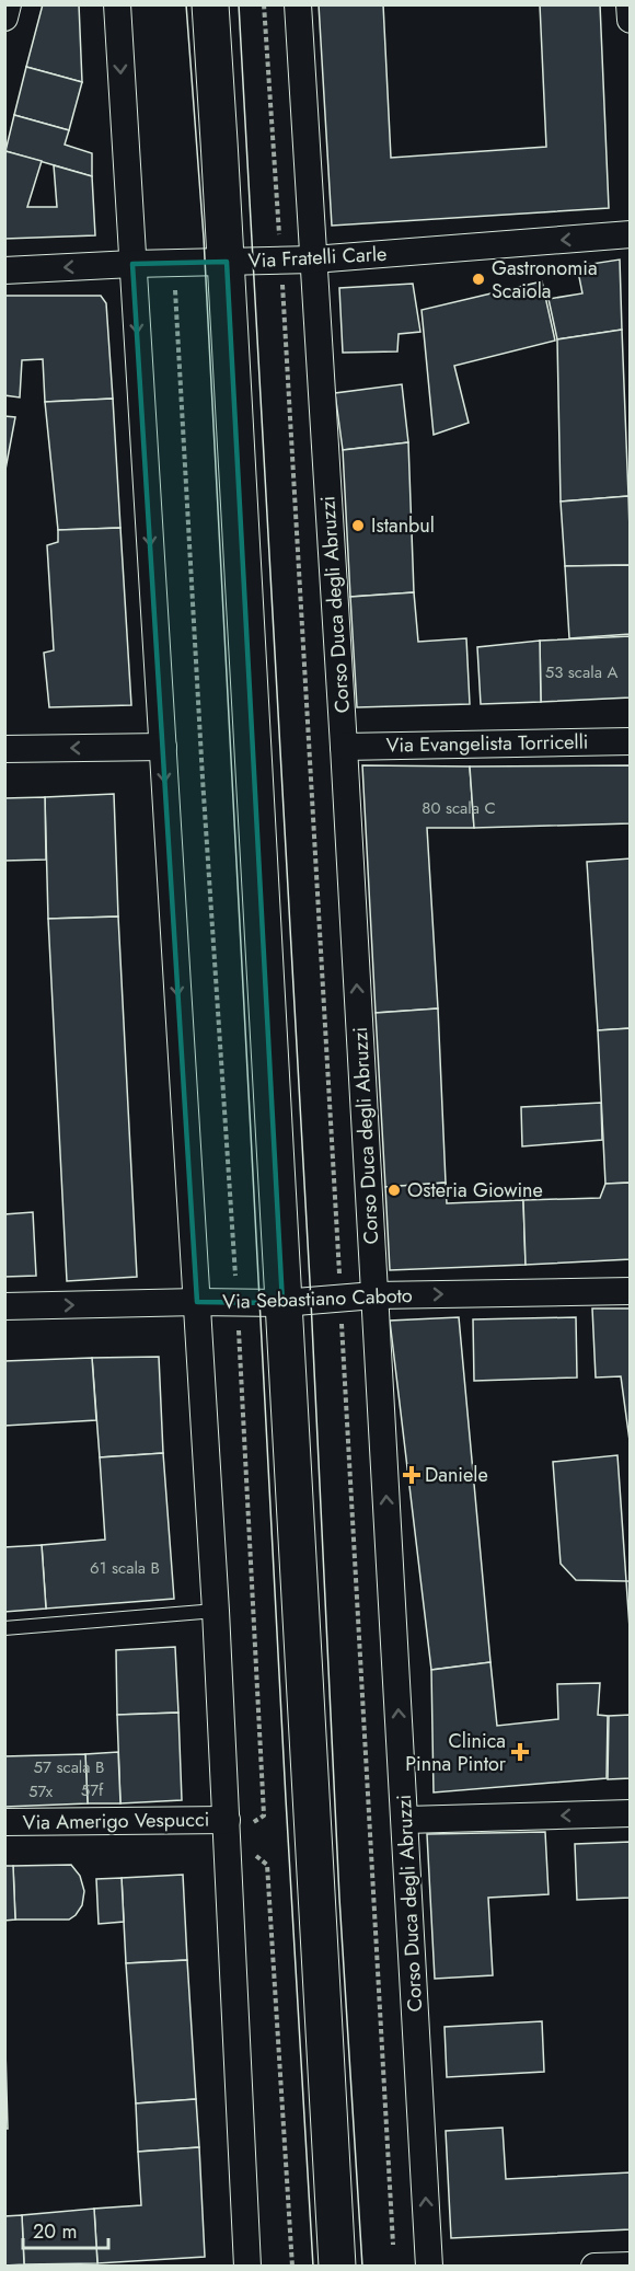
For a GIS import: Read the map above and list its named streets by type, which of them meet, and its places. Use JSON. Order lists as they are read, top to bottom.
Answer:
{
  "streets": {
    "street": [
      "Via Fratelli Carle",
      "Corso Duca degli Abruzzi",
      "Via Evangelista Torricelli",
      "Via Sebastiano Caboto",
      "Via Amerigo Vespucci"
    ]
  },
  "crossings": [
    ["Via Fratelli Carle", "Corso Duca degli Abruzzi"],
    ["Corso Duca degli Abruzzi", "Via Evangelista Torricelli"],
    ["Corso Duca degli Abruzzi", "Via Sebastiano Caboto"]
  ],
  "one_way": ["Via Fratelli Carle", "Via Sebastiano Caboto"],
  "places": {
    "other": ["Gastronomia Scaiola", "Istanbul", "Osteria Giowine"],
    "health": ["Daniele", "Clinica Pinna Pintor"]
  },
  "house_numbers": [
    "53 scala A",
    "80 scala C",
    "61 scala B",
    "57 scala B",
    "57f",
    "57x"
  ],
  "scale_bar": "20 m"
}
